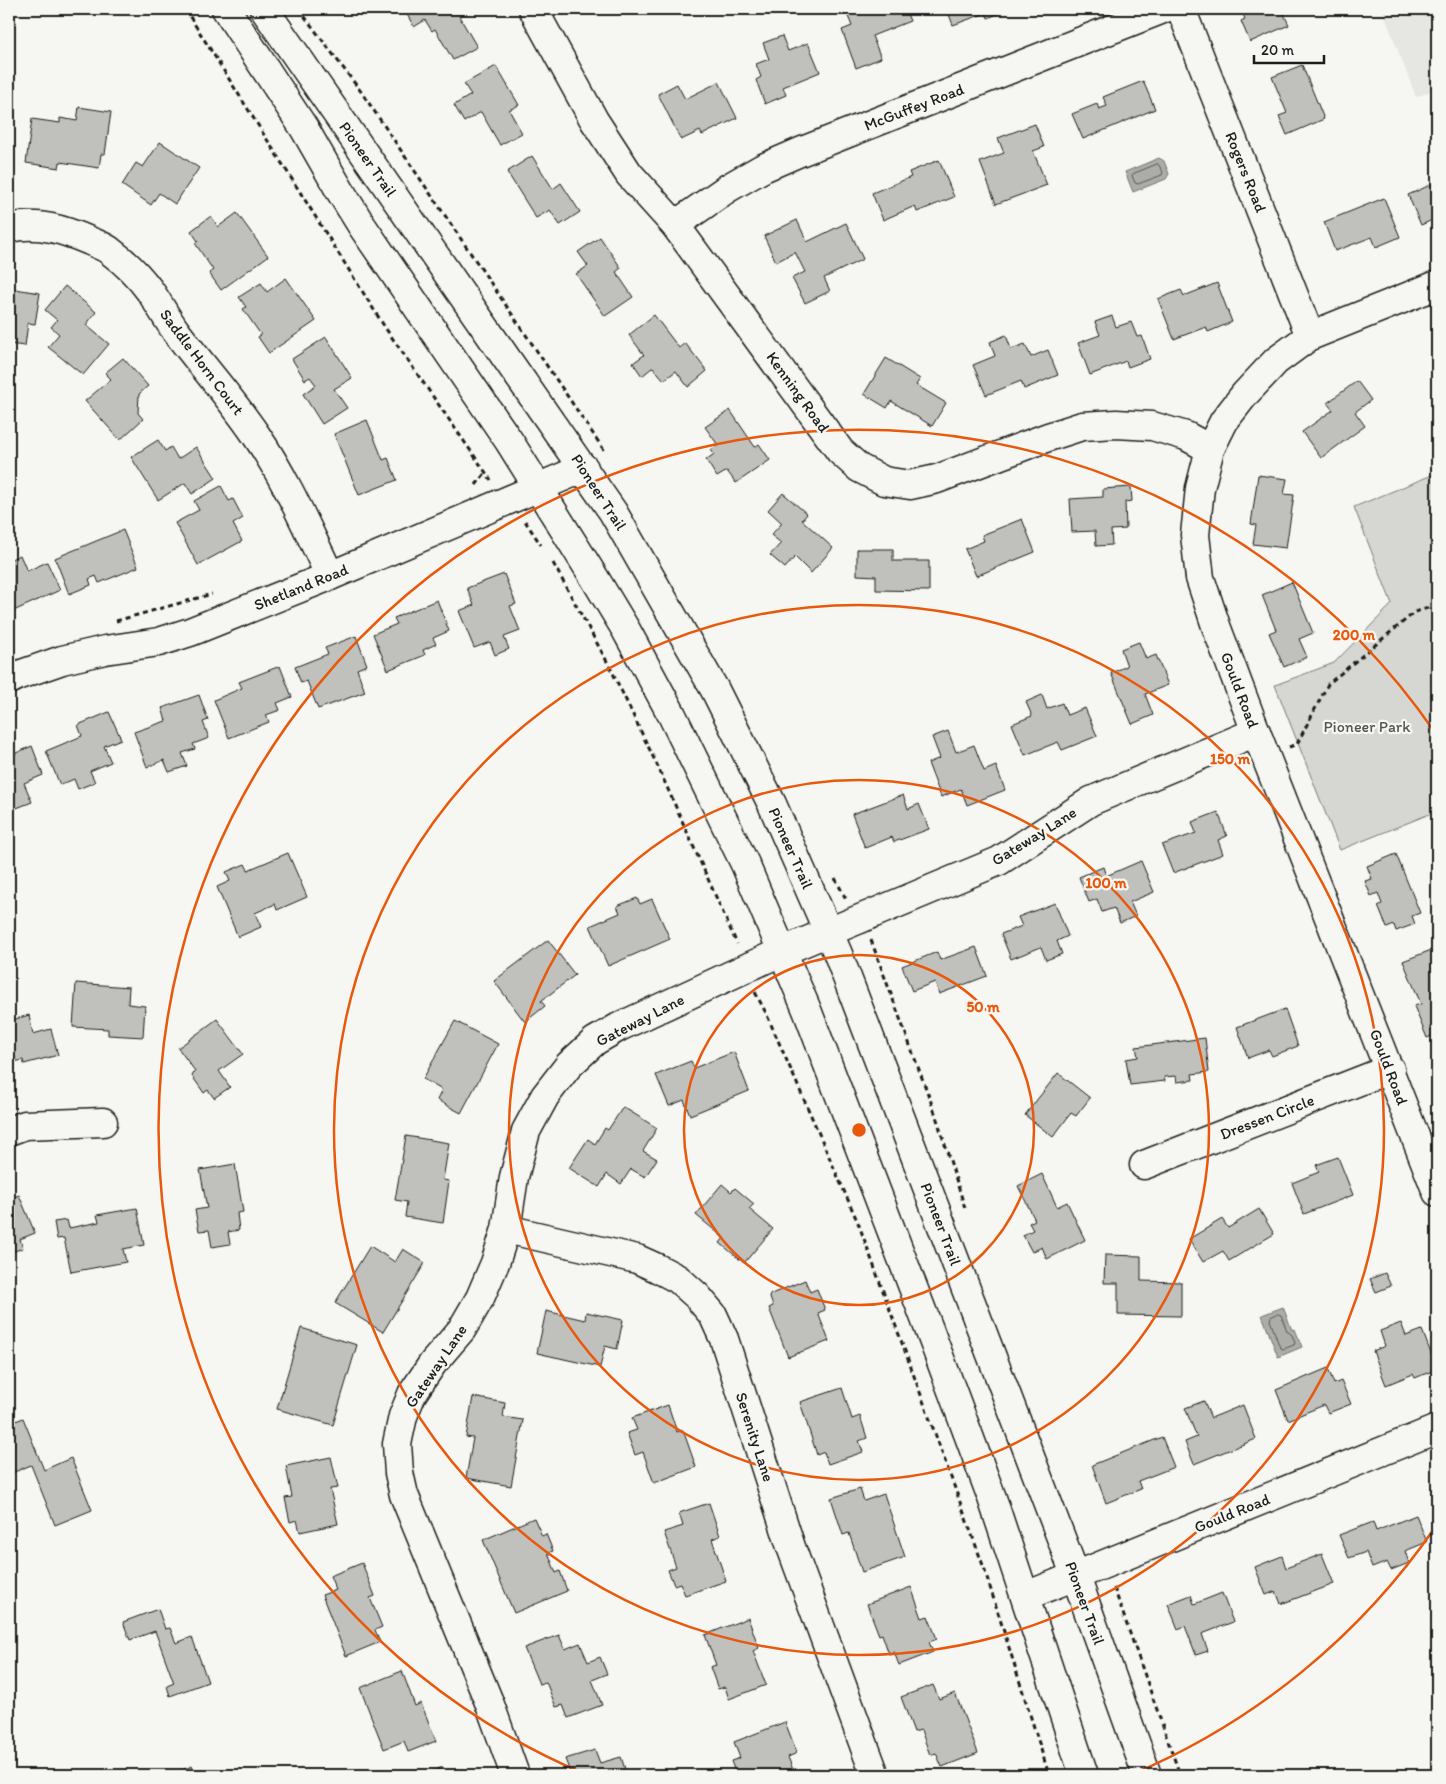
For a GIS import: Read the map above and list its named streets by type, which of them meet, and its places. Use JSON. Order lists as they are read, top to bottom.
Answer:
{
  "streets": {
    "street": [
      "McGuffey Road",
      "Pioneer Trail",
      "Rogers Road",
      "Saddle Horn Court",
      "Kenning Road",
      "Shetland Road",
      "Gould Road",
      "Gateway Lane",
      "Dressen Circle",
      "Serenity Lane"
    ]
  },
  "crossings": [
    ["McGuffey Road", "Kenning Road"],
    ["Pioneer Trail", "Shetland Road"],
    ["Pioneer Trail", "Gould Road"],
    ["Pioneer Trail", "Gateway Lane"],
    ["Rogers Road", "Gould Road"],
    ["Saddle Horn Court", "Shetland Road"],
    ["Kenning Road", "Gould Road"],
    ["Gould Road", "Gateway Lane"],
    ["Gould Road", "Dressen Circle"],
    ["Gateway Lane", "Serenity Lane"]
  ],
  "parks": ["Pioneer Park"],
  "scale_bar": "20 m",
  "rings": [
    "200 m",
    "150 m",
    "100 m",
    "50 m"
  ]
}
